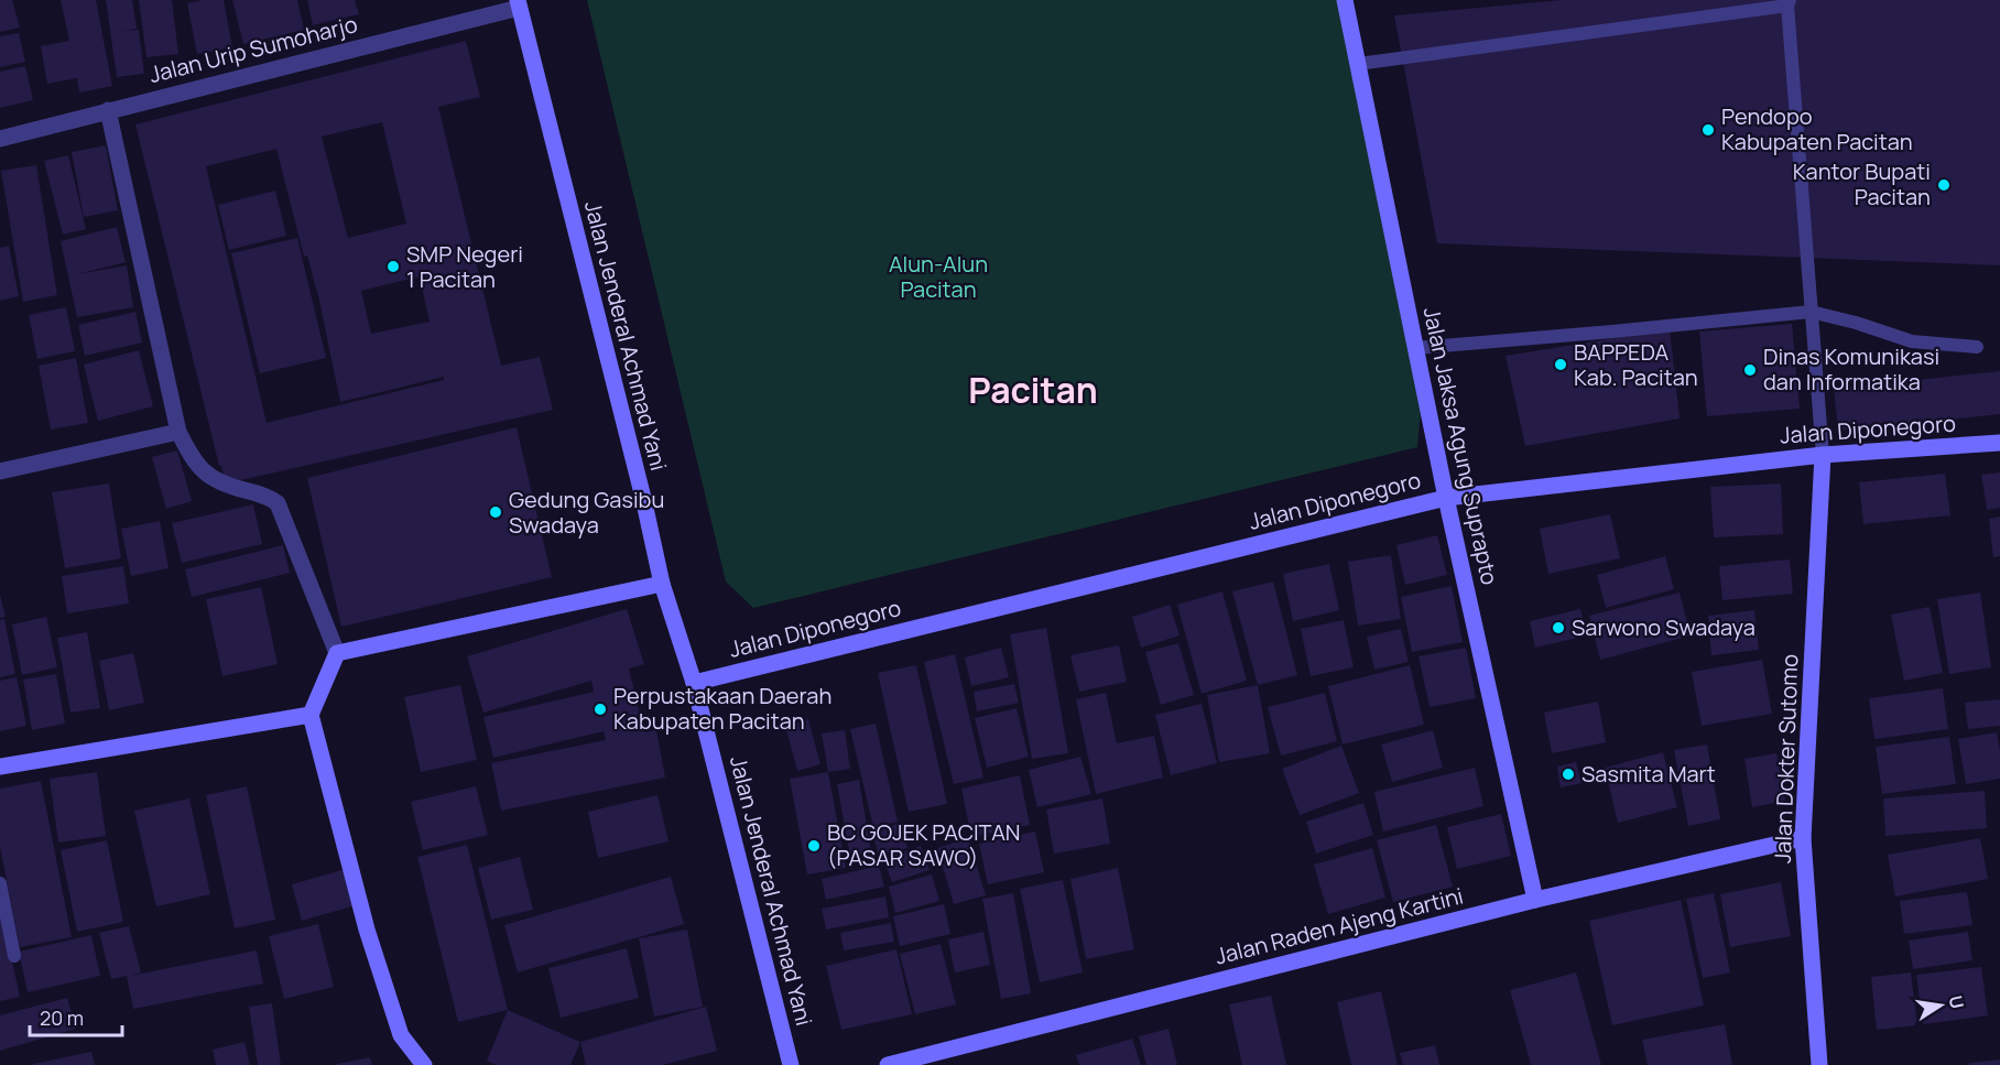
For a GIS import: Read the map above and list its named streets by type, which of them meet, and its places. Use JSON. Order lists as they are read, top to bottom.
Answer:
{
  "streets": {
    "street": [
      "Jalan Urip Sumoharjo",
      "Jalan Jenderal Achmad Yani",
      "Jalan Diponegoro",
      "Jalan Jaksa Agung Suprapto",
      "Jalan Dokter Sutomo",
      "Jalan Raden Ajeng Kartini"
    ]
  },
  "crossings": [
    ["Jalan Urip Sumoharjo", "Jalan Jenderal Achmad Yani"],
    ["Jalan Jenderal Achmad Yani", "Jalan Diponegoro"],
    ["Jalan Diponegoro", "Jalan Jaksa Agung Suprapto"],
    ["Jalan Diponegoro", "Jalan Dokter Sutomo"],
    ["Jalan Jaksa Agung Suprapto", "Jalan Raden Ajeng Kartini"],
    ["Jalan Dokter Sutomo", "Jalan Raden Ajeng Kartini"]
  ],
  "districts": ["Pacitan"],
  "parks": ["Alun-Alun Pacitan"],
  "places": [
    "Pendopo Kabupaten Pacitan",
    "Kantor Bupati Pacitan",
    "SMP Negeri 1 Pacitan",
    "BAPPEDA Kab. Pacitan",
    "Dinas Komunikasi dan Informatika",
    "Gedung Gasibu Swadaya",
    "Sarwono Swadaya",
    "Perpustakaan Daerah Kabupaten Pacitan",
    "Sasmita Mart",
    "BC GOJEK PACITAN (PASAR SAWO)"
  ],
  "scale_bar": "20 m",
  "north": "right"
}
